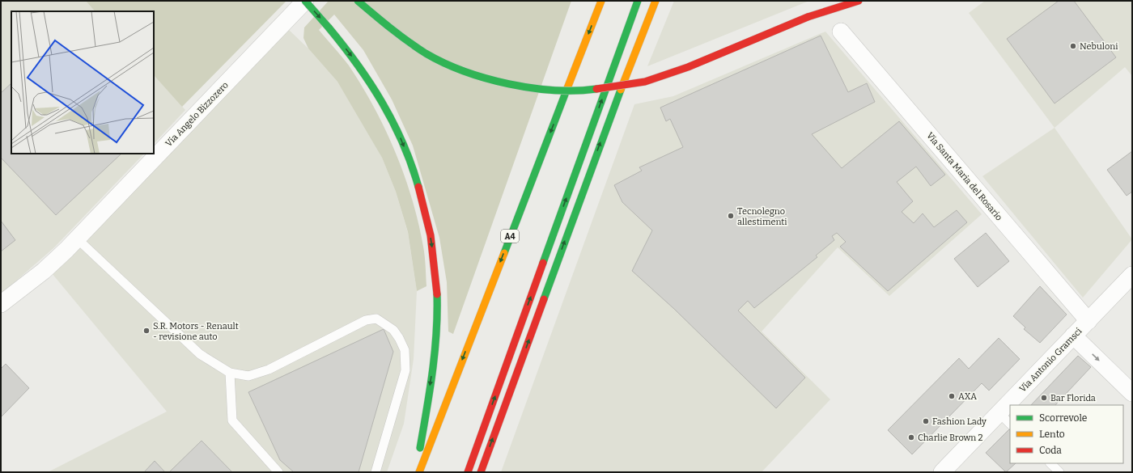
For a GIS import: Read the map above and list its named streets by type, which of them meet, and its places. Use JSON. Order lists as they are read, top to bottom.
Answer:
{
  "streets": {
    "highway": ["A4"],
    "street": ["Via Angelo Bizzozero", "Via Santa Maria del Rosario", "Via Antonio Gramsci"]
  },
  "crossings": [
    ["Via Santa Maria del Rosario", "Via Antonio Gramsci"]
  ],
  "places": [
    "Nebuloni",
    "Tecnolegno allestimenti",
    "S.R. Motors - Renault - revisione auto",
    "AXA",
    "Bar Florida",
    "Fashion Lady",
    "Charlie Brown 2"
  ],
  "legend": ["Scorrevole", "Lento", "Coda"]
}
